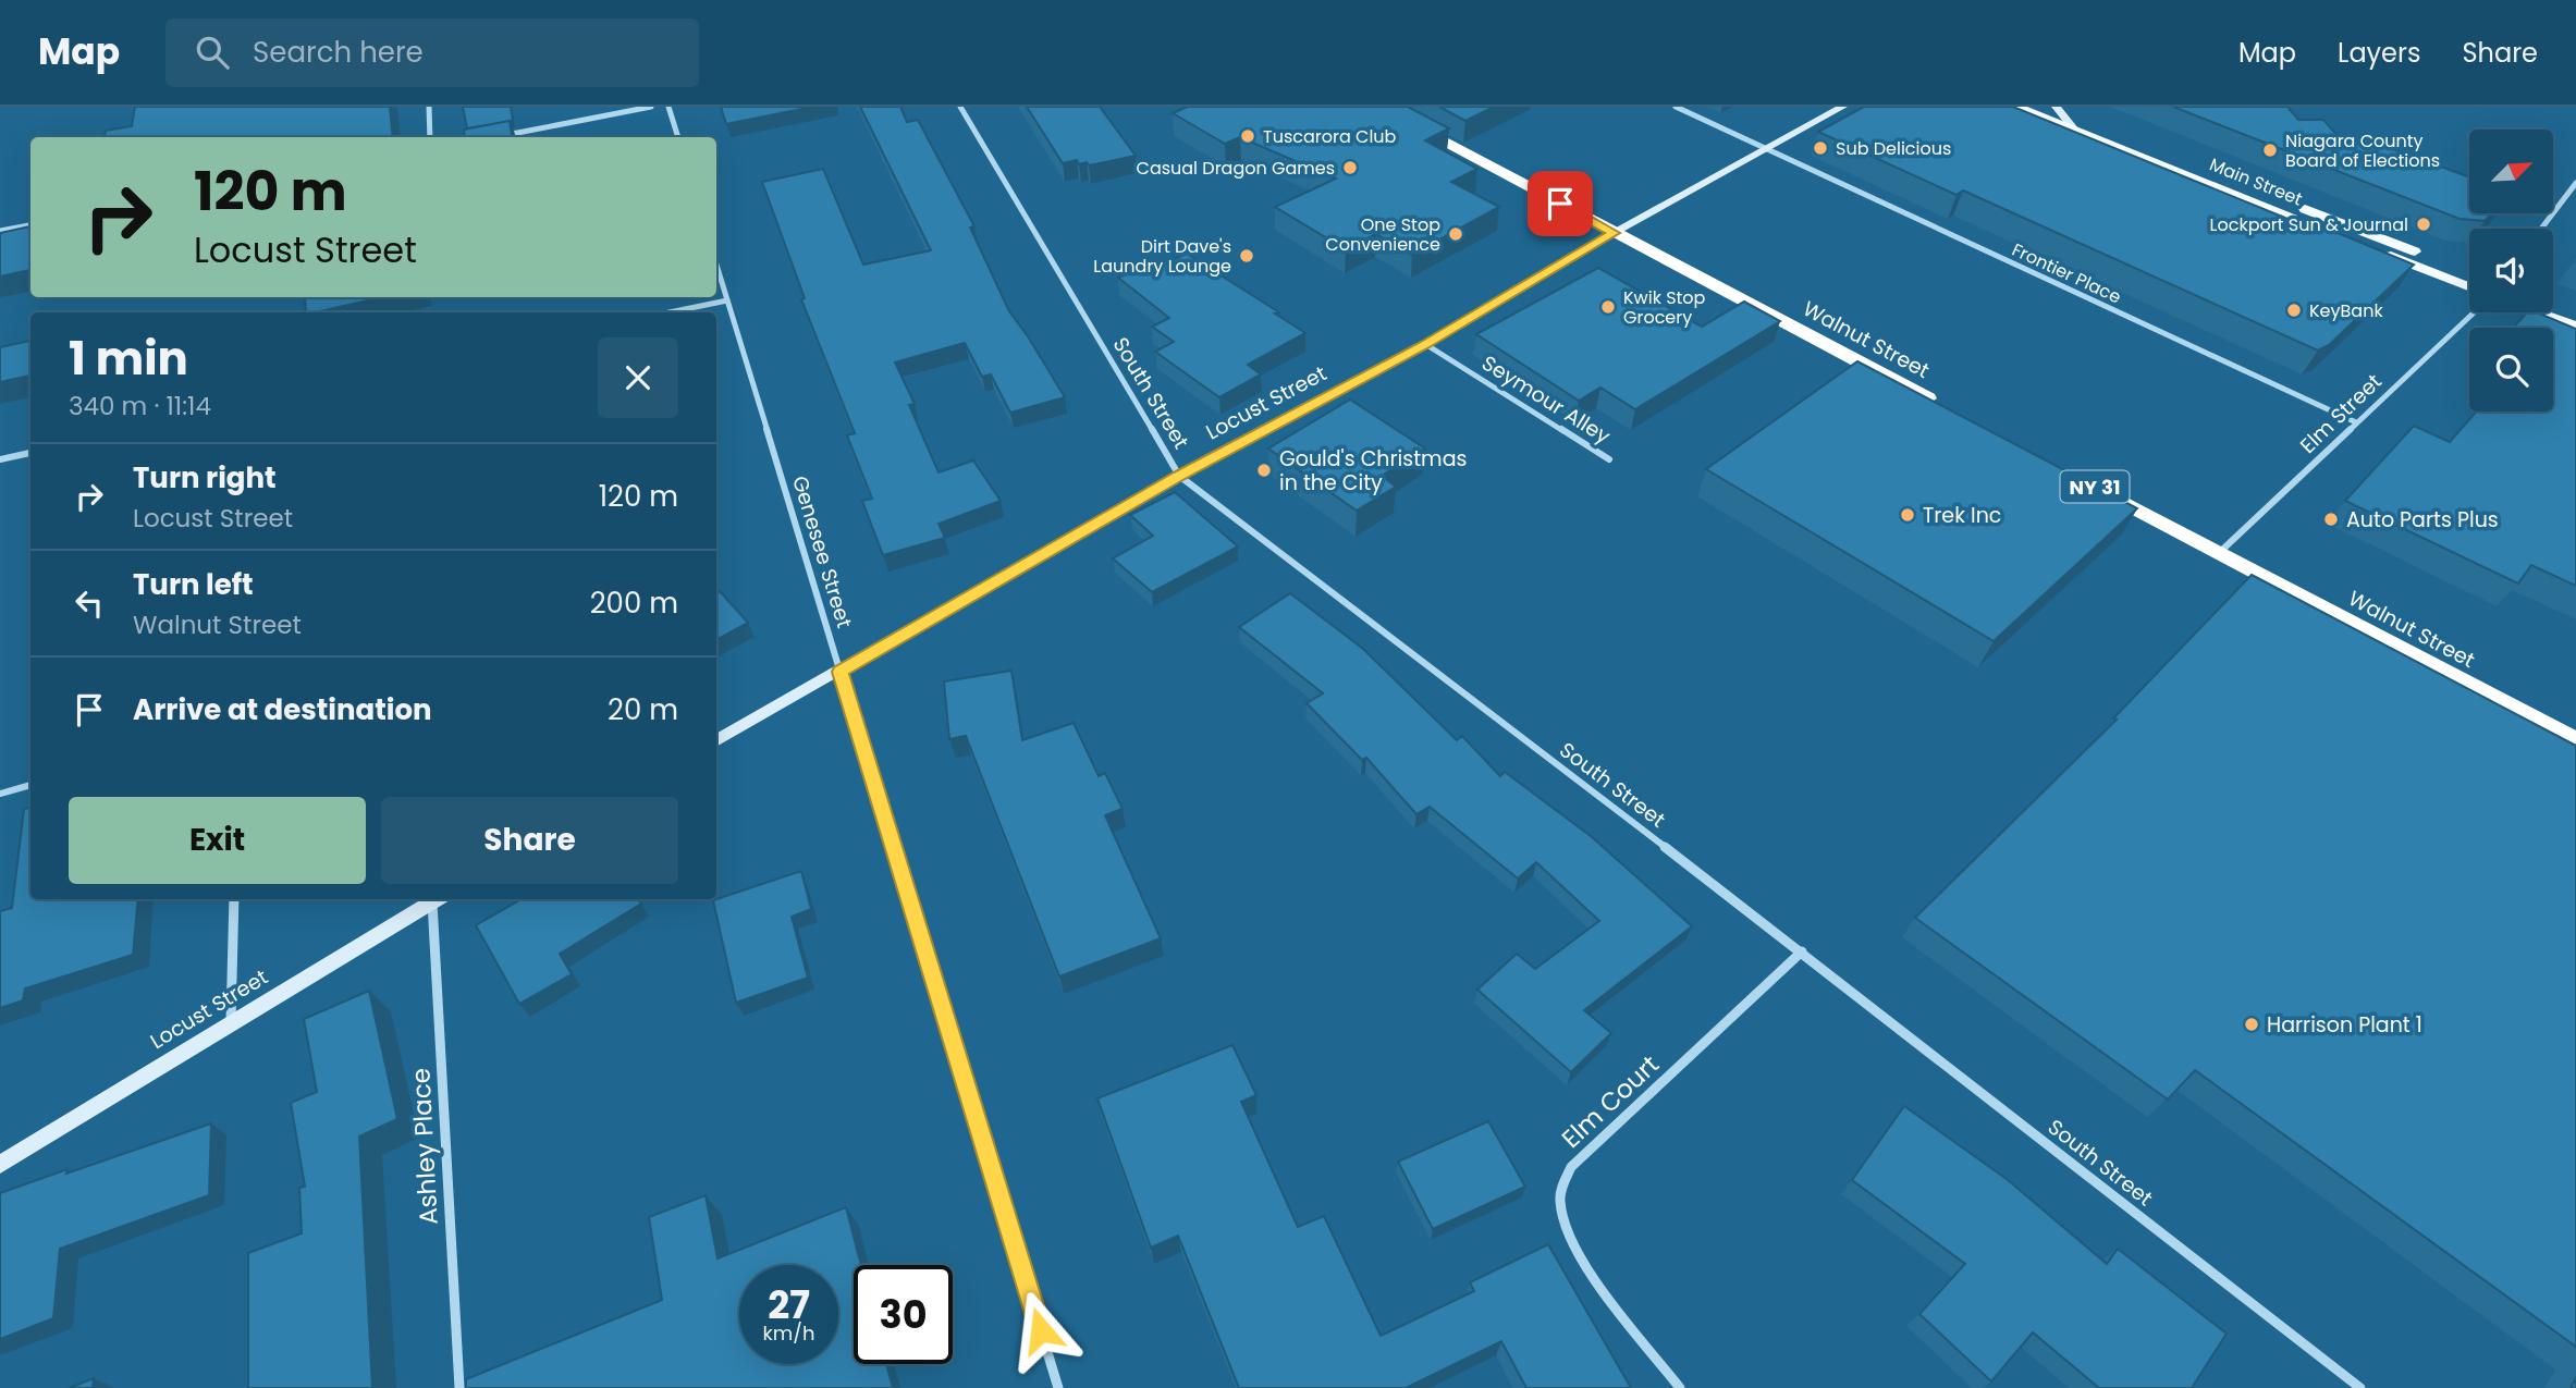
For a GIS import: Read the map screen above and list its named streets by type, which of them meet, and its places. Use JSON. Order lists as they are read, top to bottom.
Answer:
{
  "streets": {
    "highway": ["Walnut Street", "NY 31"],
    "main road": ["Main Street"],
    "street": [
      "Frontier Place",
      "South Street",
      "Seymour Alley",
      "Locust Street",
      "Elm Street",
      "Genesee Street",
      "Elm Court",
      "Ashley Place"
    ]
  },
  "crossings": [
    ["Frontier Place", "Locust Street"],
    ["Frontier Place", "Elm Street"],
    ["Walnut Street", "Locust Street"],
    ["Walnut Street", "Elm Street"],
    ["South Street", "Locust Street"],
    ["South Street", "Elm Court"],
    ["Seymour Alley", "Locust Street"],
    ["Locust Street", "Genesee Street"],
    ["Locust Street", "Ashley Place"]
  ],
  "places": [
    "Tuscarora Club",
    "Sub Delicious",
    "Niagara County Board of Elections",
    "Casual Dragon Games",
    "Lockport Sun & Journal",
    "One Stop Convenience",
    "Dirt Dave's Laundry Lounge",
    "Kwik Stop Grocery",
    "KeyBank",
    "Gould's Christmas in the City",
    "Trek Inc",
    "Auto Parts Plus",
    "Harrison Plant 1"
  ],
  "north": "top right",
  "page": {
    "header": "Map",
    "search": "Search here",
    "nav": ["Map", "Layers", "Share"],
    "turn": ["120 m", "Locust Street"],
    "heading": ["1 min", "340 m · 11:14"],
    "list": [
      {
        "name": "Turn right",
        "note": "Locust Street",
        "value": "120 m"
      },
      {
        "name": "Turn left",
        "note": "Walnut Street",
        "value": "200 m"
      },
      {
        "name": "Arrive at destination",
        "value": "20 m"
      }
    ],
    "buttons": ["Exit", "Share"],
    "speed": "27 km/h",
    "limit": "30"
  }
}
